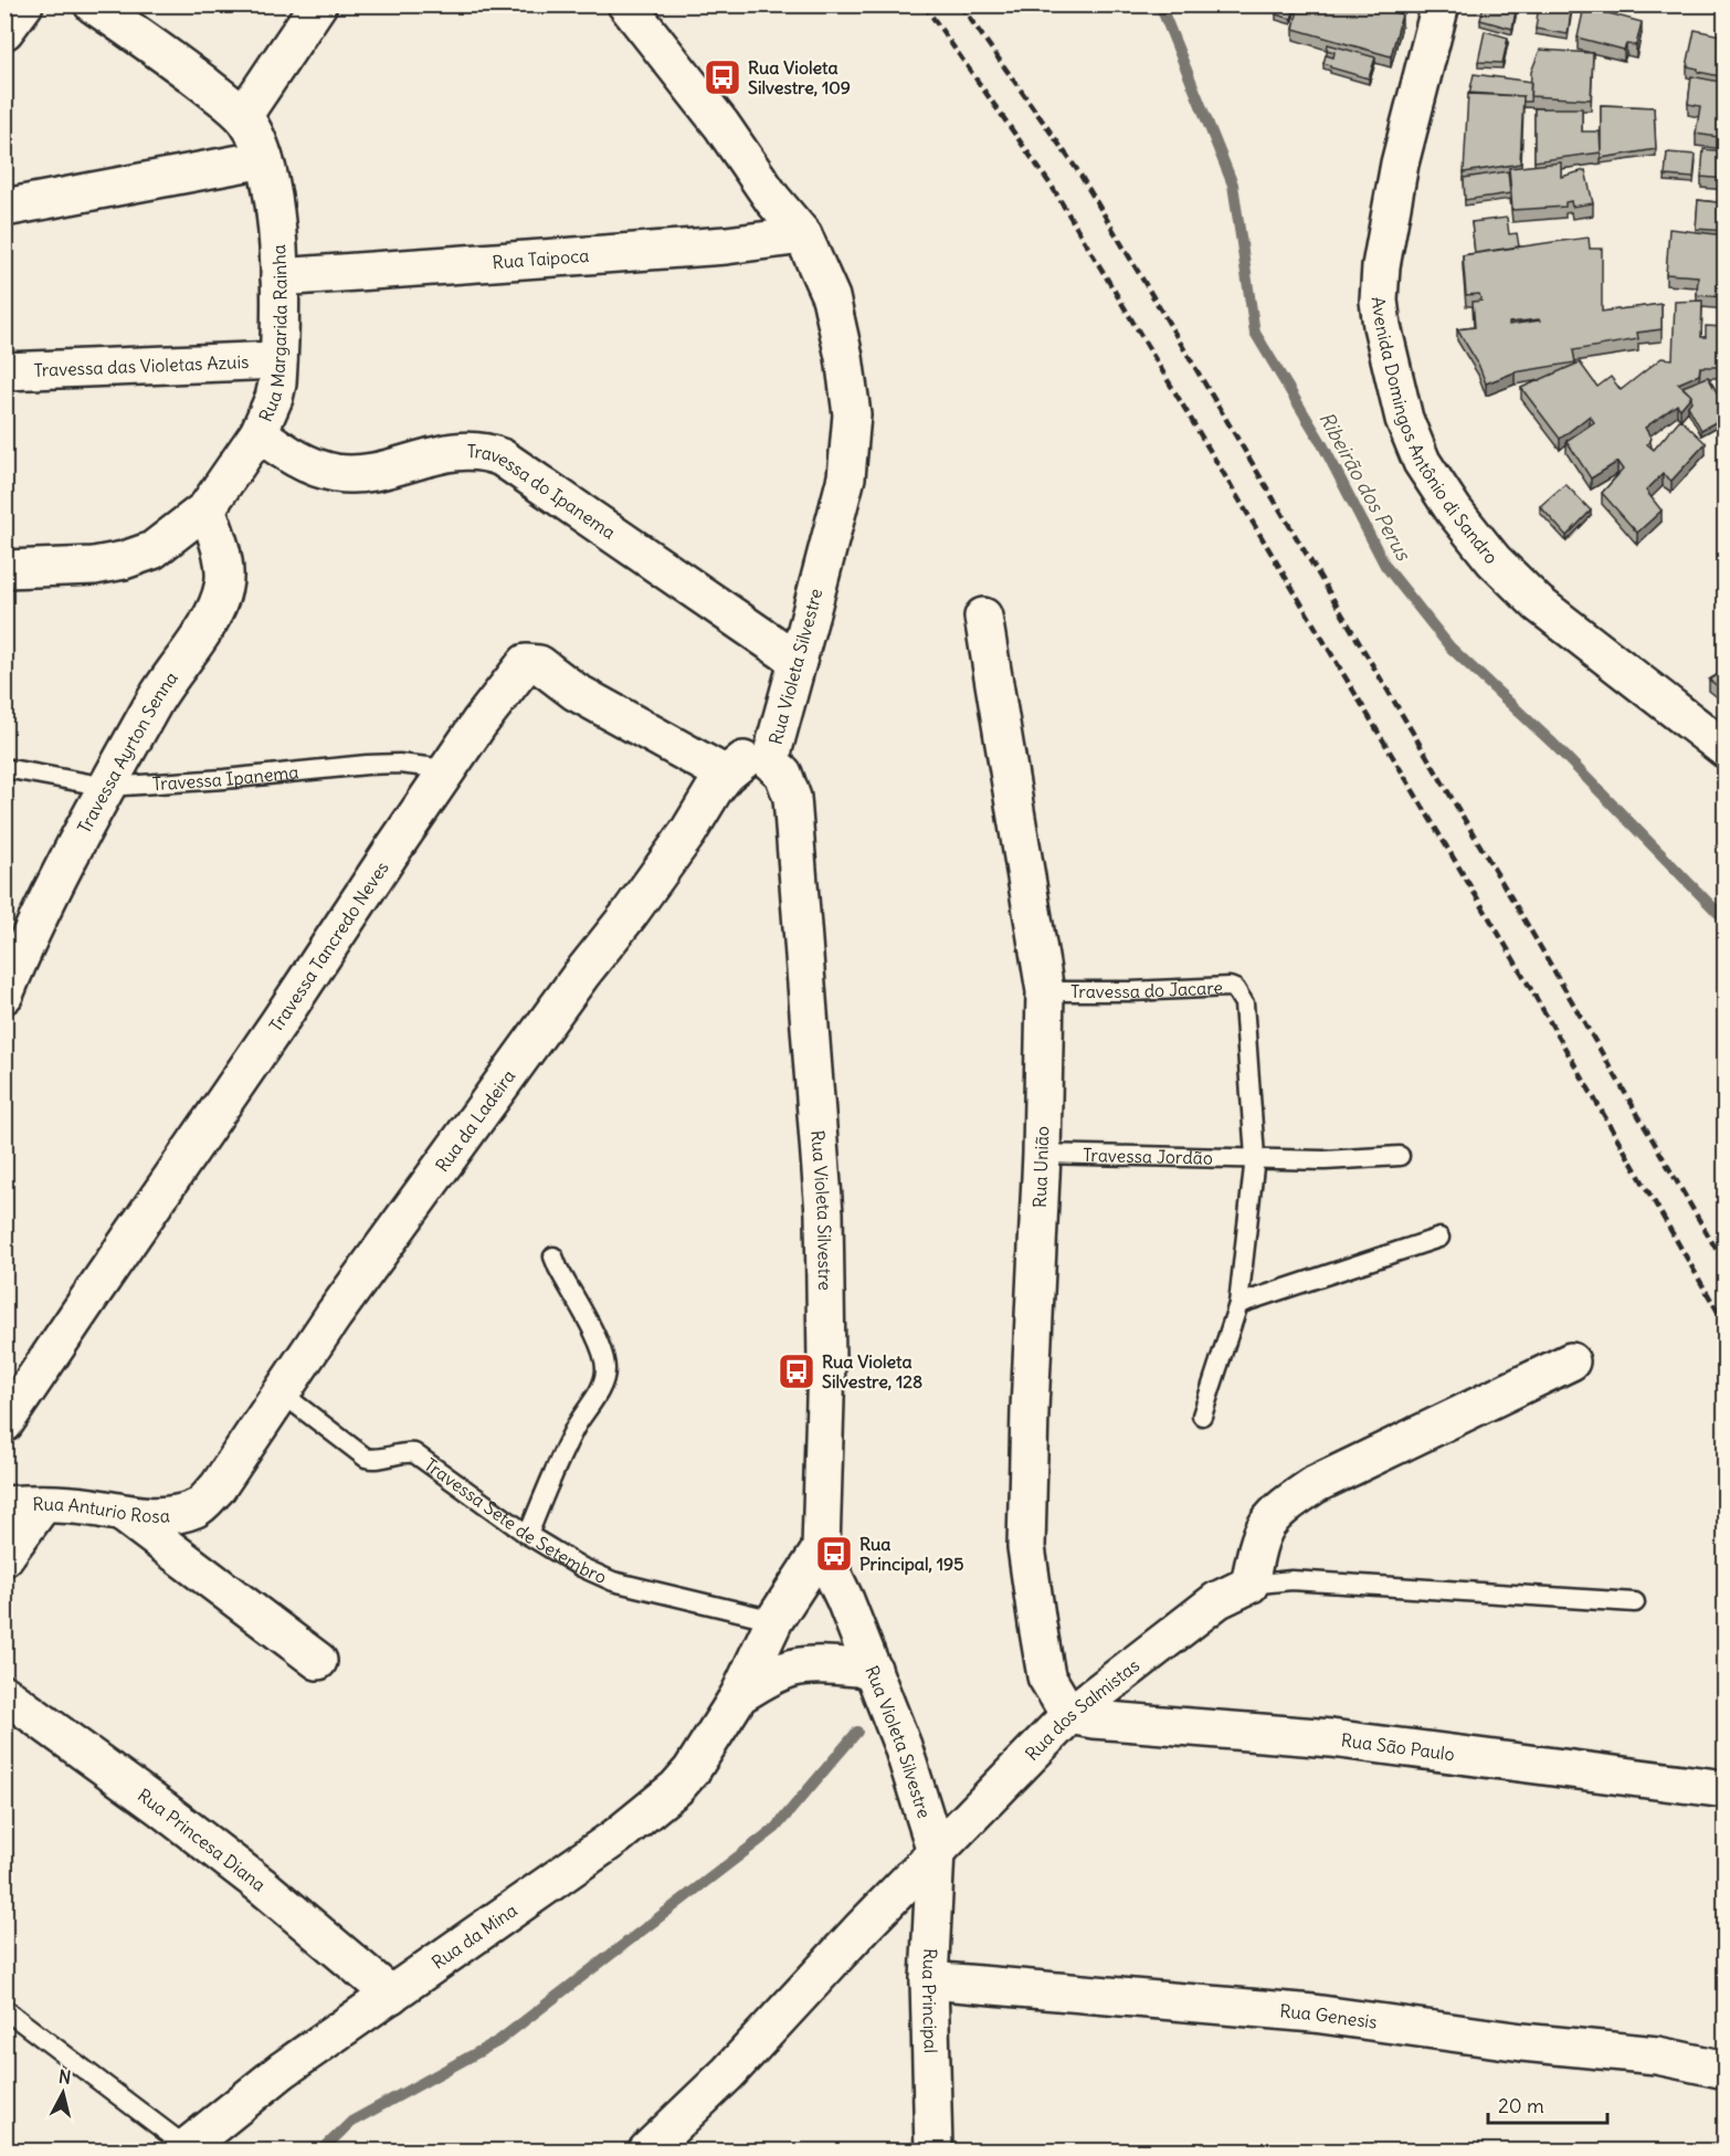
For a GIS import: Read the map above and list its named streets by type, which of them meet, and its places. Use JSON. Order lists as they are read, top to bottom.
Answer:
{
  "streets": {
    "street": [
      "Rua Taipoca",
      "Rua Margarida Rainha",
      "Travessa das Violetas Azuis",
      "Avenida Domingos Antônio di Sandro",
      "Travessa do Ipanema",
      "Rua Violeta Silvestre",
      "Travessa Ayrton Senna",
      "Travessa Tancredo Neves",
      "Rua da Ladeira",
      "Rua União",
      "Rua Anturio Rosa",
      "Rua dos Salmistas",
      "Rua São Paulo",
      "Rua Princesa Diana",
      "Rua da Mina",
      "Rua Principal",
      "Rua Genesis"
    ],
    "lane": [
      "Travessa Ipanema",
      "Travessa do Jacare",
      "Travessa Jordão",
      "Travessa Sete de Setembro"
    ]
  },
  "crossings": [
    ["Rua Taipoca", "Rua Margarida Rainha"],
    ["Rua Taipoca", "Rua Violeta Silvestre"],
    ["Rua Margarida Rainha", "Travessa das Violetas Azuis"],
    ["Rua Margarida Rainha", "Travessa do Ipanema"],
    ["Rua Margarida Rainha", "Travessa Ayrton Senna"],
    ["Travessa do Ipanema", "Rua Violeta Silvestre"],
    ["Rua Violeta Silvestre", "Rua dos Salmistas"],
    ["Rua Violeta Silvestre", "Rua da Mina"],
    ["Rua Violeta Silvestre", "Rua Principal"],
    ["Travessa Ayrton Senna", "Travessa Ipanema"],
    ["Travessa Ipanema", "Travessa Tancredo Neves"],
    ["Travessa Tancredo Neves", "Rua da Ladeira"],
    ["Travessa do Jacare", "Travessa Jordão"],
    ["Travessa do Jacare", "Rua União"],
    ["Rua da Ladeira", "Rua Anturio Rosa"],
    ["Rua da Ladeira", "Travessa Sete de Setembro"],
    ["Travessa Jordão", "Rua União"],
    ["Rua União", "Rua dos Salmistas"],
    ["Rua União", "Rua São Paulo"],
    ["Travessa Sete de Setembro", "Rua da Mina"],
    ["Rua dos Salmistas", "Rua São Paulo"],
    ["Rua dos Salmistas", "Rua Principal"],
    ["Rua Princesa Diana", "Rua da Mina"],
    ["Rua Principal", "Rua Genesis"]
  ],
  "water": ["Ribeirão dos Perus"],
  "places": {
    "bus stop": ["Rua Violeta Silvestre, 109", "Rua Violeta Silvestre, 128", "Rua Principal, 195"]
  },
  "scale_bar": "20 m",
  "north": "top"
}
